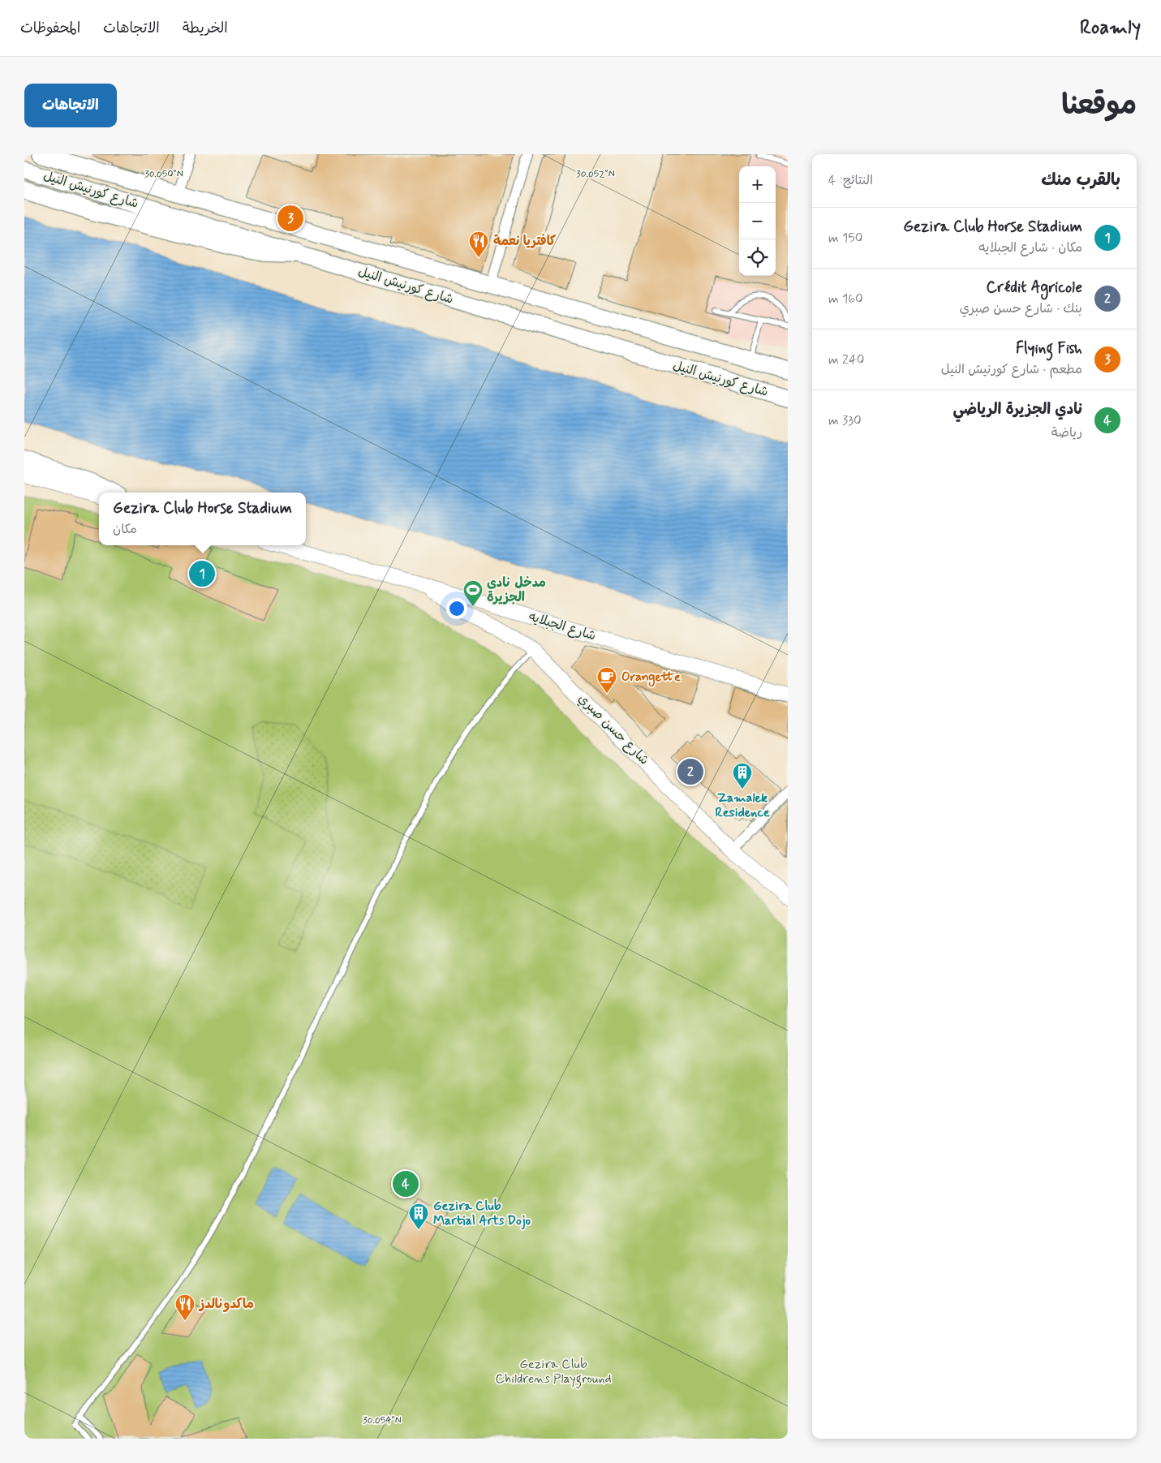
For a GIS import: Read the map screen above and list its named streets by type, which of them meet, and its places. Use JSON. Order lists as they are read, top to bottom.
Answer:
{
  "streets": {
    "main road": ["شارع كورنيش النيل"],
    "street": ["شارع الجبلايه", "شارع حسن صبري"]
  },
  "crossings": [
    ["شارع الجبلايه", "شارع حسن صبري"]
  ],
  "parks": ["Gezira Club Childrens Playground"],
  "places": {
    "restaurant": ["كافتريا نعمة", "ماكدونالدز"],
    "sports": ["مدخل نادى الجزيرة"],
    "cafe": ["Orangette"],
    "building": ["Zamalek Residence", "Gezira Club Martial Arts Dojo"]
  },
  "page": {
    "header": "Roamly",
    "nav": ["الخريطة", "الاتجاهات", "المحفوظات"],
    "title": "موقعنا",
    "buttons": "الاتجاهات",
    "heading": ["بالقرب منك", "النتائج: 4"],
    "map_buttons": ["+", "−"],
    "pins": [
      "3",
      "1",
      "2",
      "4"
    ],
    "list": [
      {
        "mark": "1",
        "name": "Gezira Club Horse Stadium",
        "note": "مكان · شارع الجبلايه",
        "value": "150 m"
      },
      {
        "mark": "2",
        "name": "Crédit Agricole",
        "note": "بنك · شارع حسن صبري",
        "value": "160 m"
      },
      {
        "mark": "3",
        "name": "Flying Fish",
        "note": "مطعم · شارع كورنيش النيل",
        "value": "240 m"
      },
      {
        "mark": "4",
        "name": "نادي الجزيرة الرياضي",
        "note": "رياضة",
        "value": "330 m"
      }
    ],
    "popup": ["Gezira Club Horse Stadium", "مكان"]
  },
  "coordinates": ["30.050°N", "30.052°N", "30.054°N"]
}
